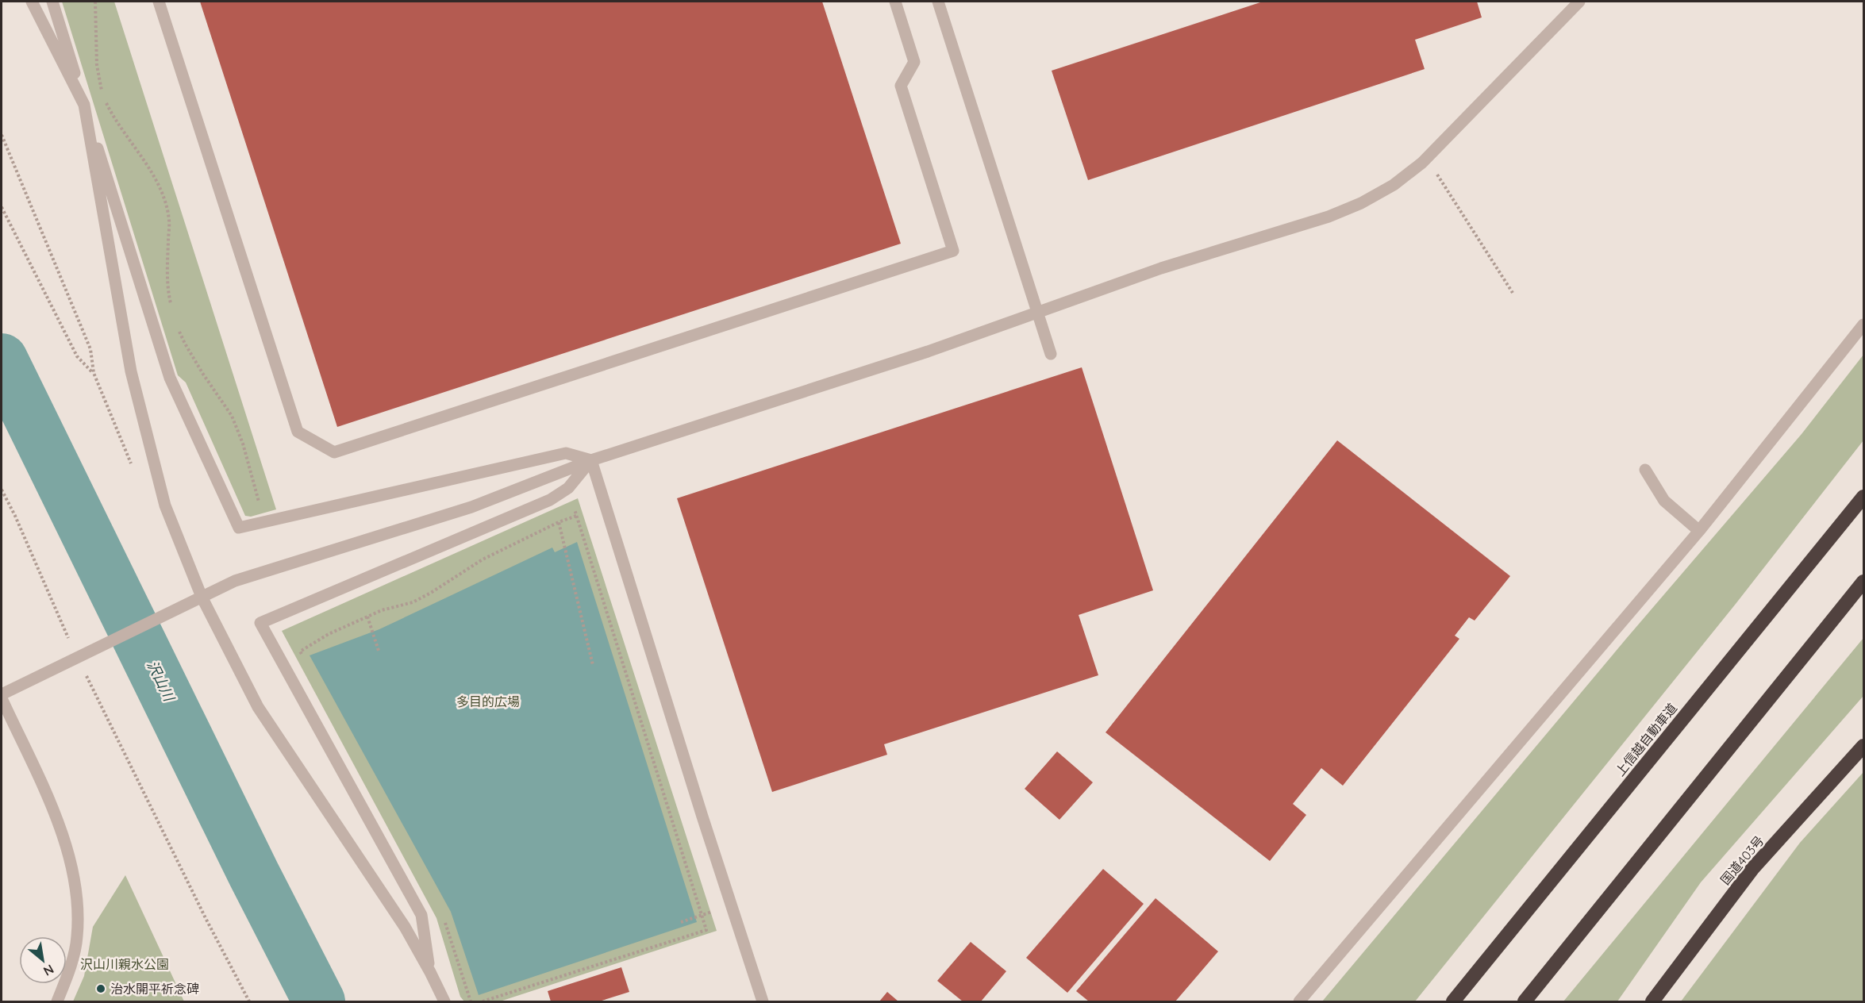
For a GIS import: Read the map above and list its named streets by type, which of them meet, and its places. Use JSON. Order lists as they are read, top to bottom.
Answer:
{
  "streets": {
    "highway": ["上信越自動車道", "国道403号"]
  },
  "water": ["沢山川"],
  "parks": ["多目的広場", "沢山川親水公園"],
  "places": ["治水開平祈念碑"],
  "north": "bottom right"
}
